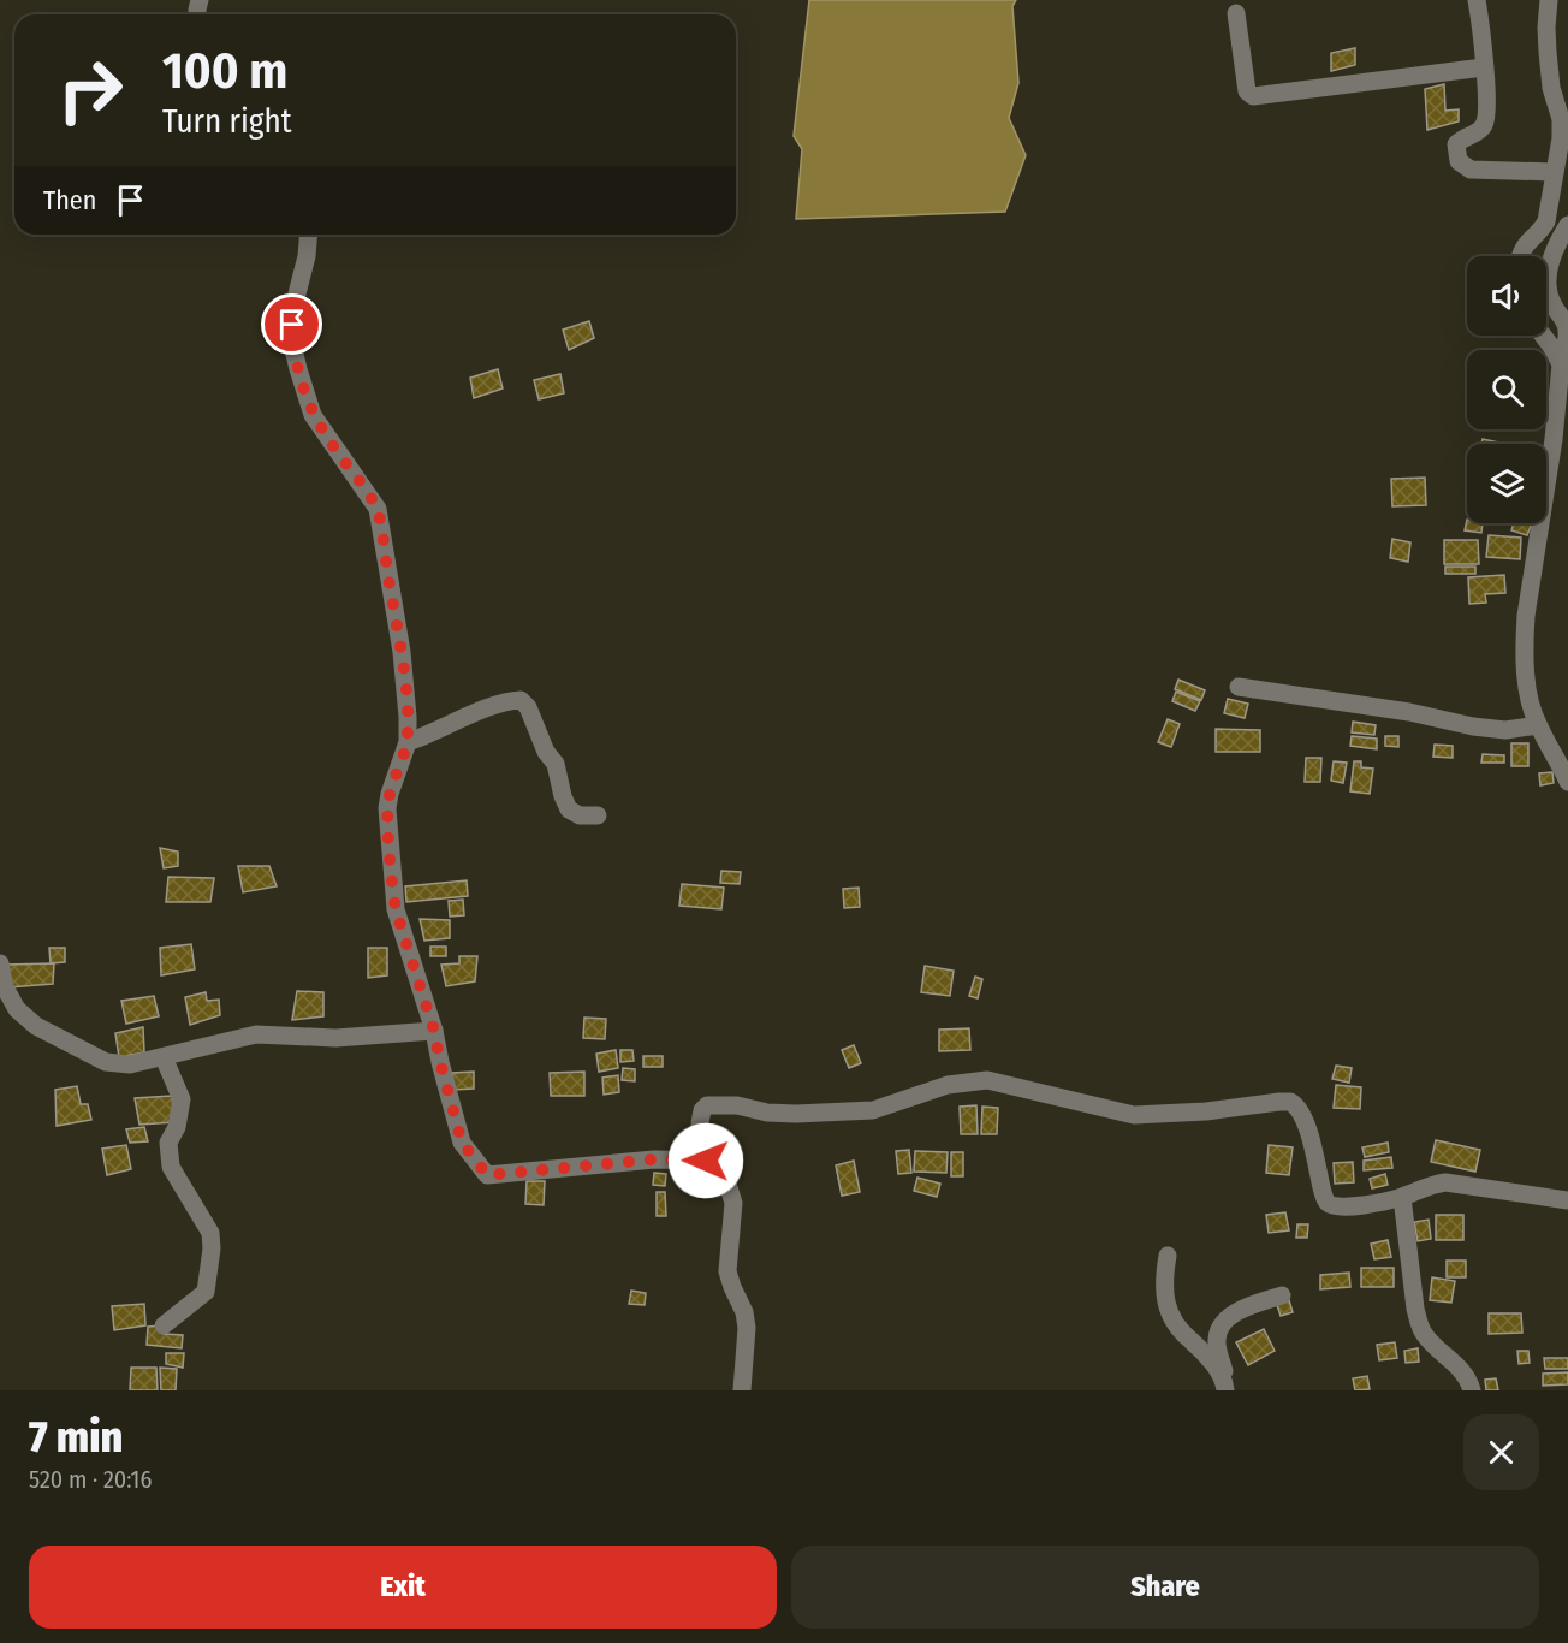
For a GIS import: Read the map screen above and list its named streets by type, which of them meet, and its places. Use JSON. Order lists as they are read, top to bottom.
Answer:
{
  "page": {
    "turn": ["100 m", "Turn right"],
    "then": "Then",
    "heading": ["7 min", "520 m · 20:16"],
    "buttons": ["Exit", "Share"]
  }
}
